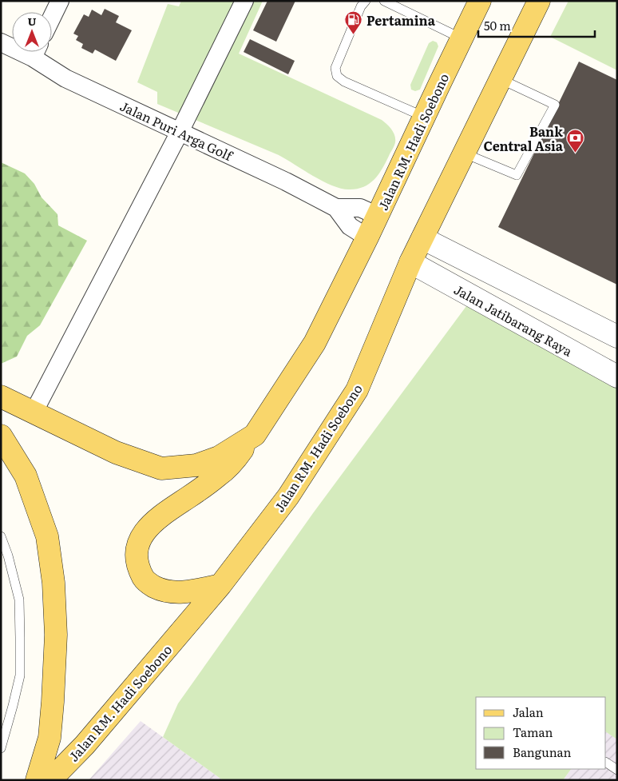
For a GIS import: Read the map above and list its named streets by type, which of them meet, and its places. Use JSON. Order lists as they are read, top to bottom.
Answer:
{
  "streets": {
    "main road": ["Jalan RM. Hadi Soebono"],
    "street": ["Jalan Puri Arga Golf", "Jalan Jatibarang Raya"]
  },
  "crossings": [
    ["Jalan Puri Arga Golf", "Jalan RM. Hadi Soebono"],
    ["Jalan RM. Hadi Soebono", "Jalan Jatibarang Raya"]
  ],
  "places": {
    "fuel station": ["Pertamina"],
    "bank": ["Bank Central Asia"]
  },
  "legend": ["Jalan", "Taman", "Bangunan"],
  "scale_bar": "50 m",
  "north": "top"
}
